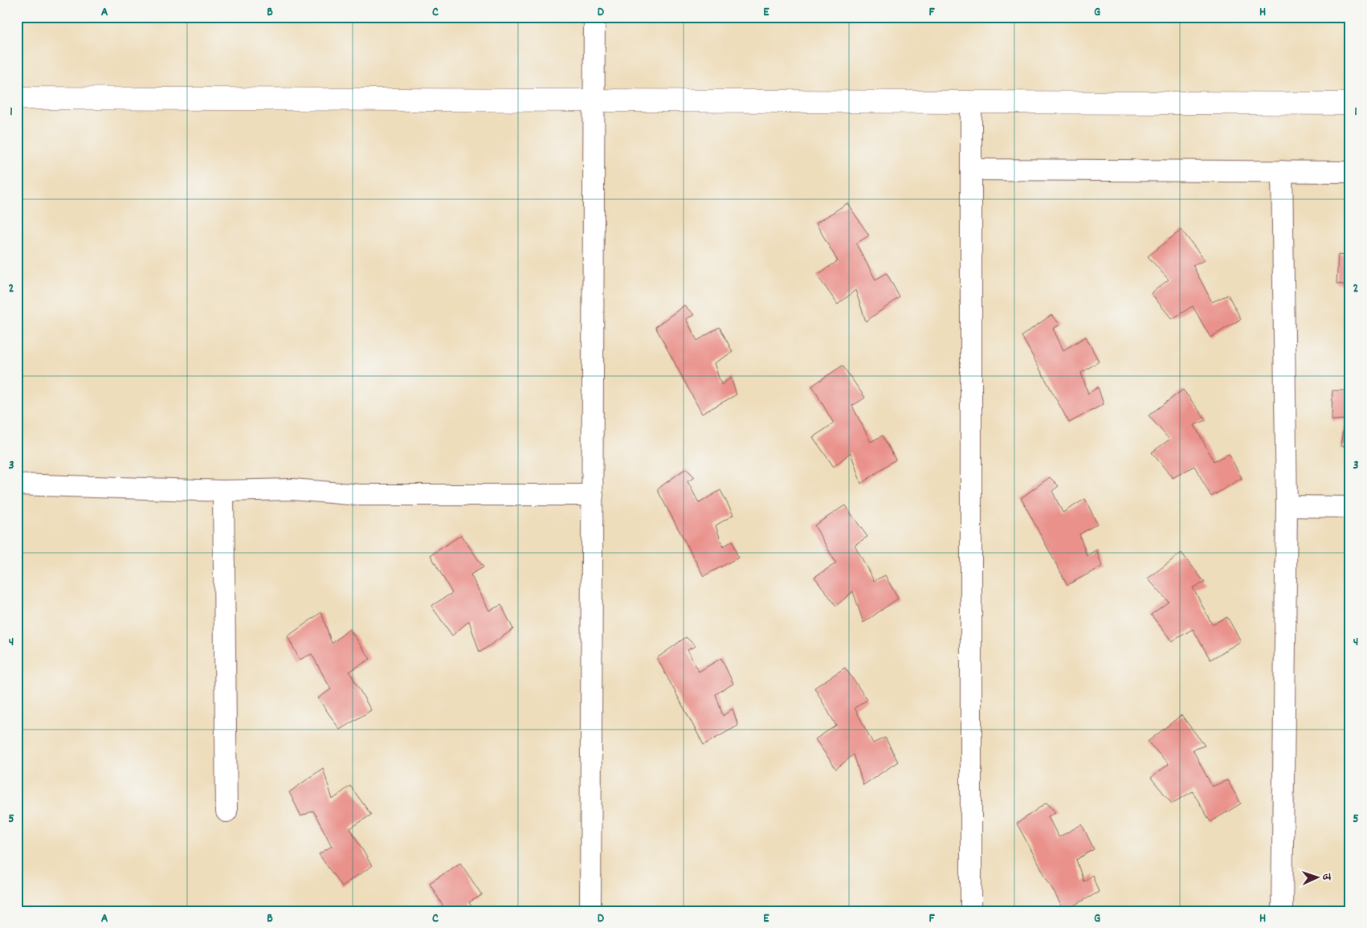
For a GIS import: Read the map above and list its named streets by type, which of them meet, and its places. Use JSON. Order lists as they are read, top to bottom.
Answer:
{
  "north": "right",
  "grid": {
    "columns": [
      "A",
      "B",
      "C",
      "D",
      "E",
      "F",
      "G",
      "H"
    ],
    "rows": [
      "1",
      "2",
      "3",
      "4",
      "5"
    ]
  }
}
